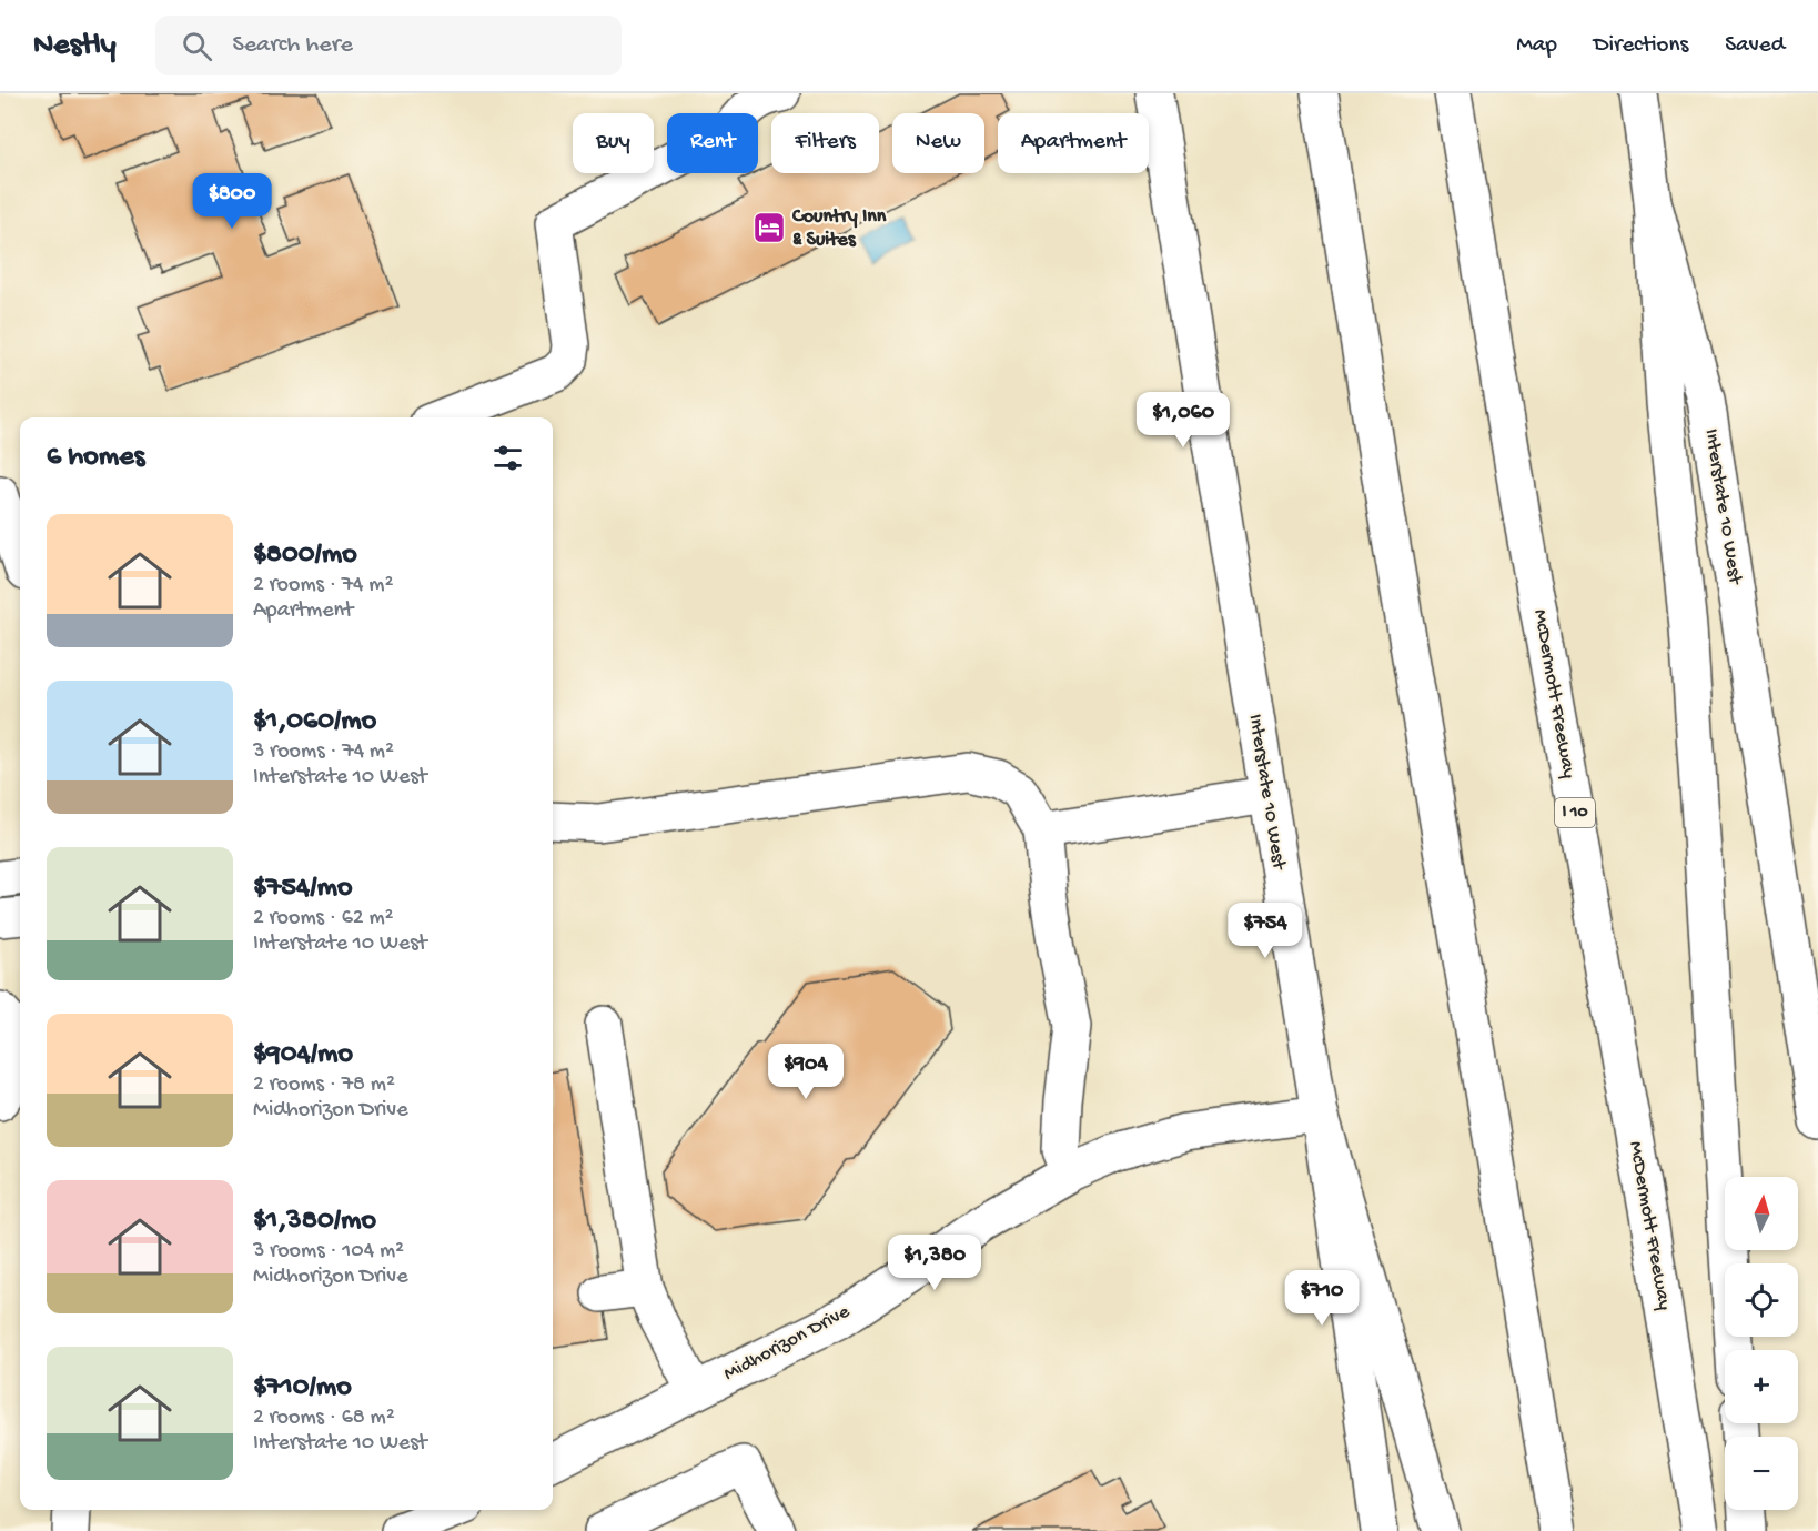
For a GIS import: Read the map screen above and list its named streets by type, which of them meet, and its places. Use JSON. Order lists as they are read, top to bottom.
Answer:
{
  "streets": {
    "main road": [
      "Interstate 10 West",
      "McDermott Freeway",
      "I 10",
      "Midhorizon Drive"
    ]
  },
  "crossings": [
    ["Interstate 10 West", "Midhorizon Drive"]
  ],
  "places": {
    "hotel": ["Country Inn & Suites"]
  },
  "north": "top",
  "page": {
    "header": "Nestly",
    "search": "Search here",
    "nav": ["Map", "Directions", "Saved"],
    "chip": [
      "Buy",
      "Rent",
      "Filters",
      "New",
      "Apartment"
    ],
    "price": [
      "$800",
      "$1,060",
      "$754",
      "$904",
      "$1,380",
      "$710"
    ],
    "heading": "6 homes",
    "list": [
      {
        "name": "$800/mo",
        "note": "2 rooms · 74 m² · Apartment"
      },
      {
        "name": "$1,060/mo",
        "note": "3 rooms · 74 m² · Interstate 10 West"
      },
      {
        "name": "$754/mo",
        "note": "2 rooms · 62 m² · Interstate 10 West"
      },
      {
        "name": "$904/mo",
        "note": "2 rooms · 78 m² · Midhorizon Drive"
      },
      {
        "name": "$1,380/mo",
        "note": "3 rooms · 104 m² · Midhorizon Drive"
      },
      {
        "name": "$710/mo",
        "note": "2 rooms · 68 m² · Interstate 10 West"
      }
    ],
    "map_buttons": ["+", "−"]
  }
}
